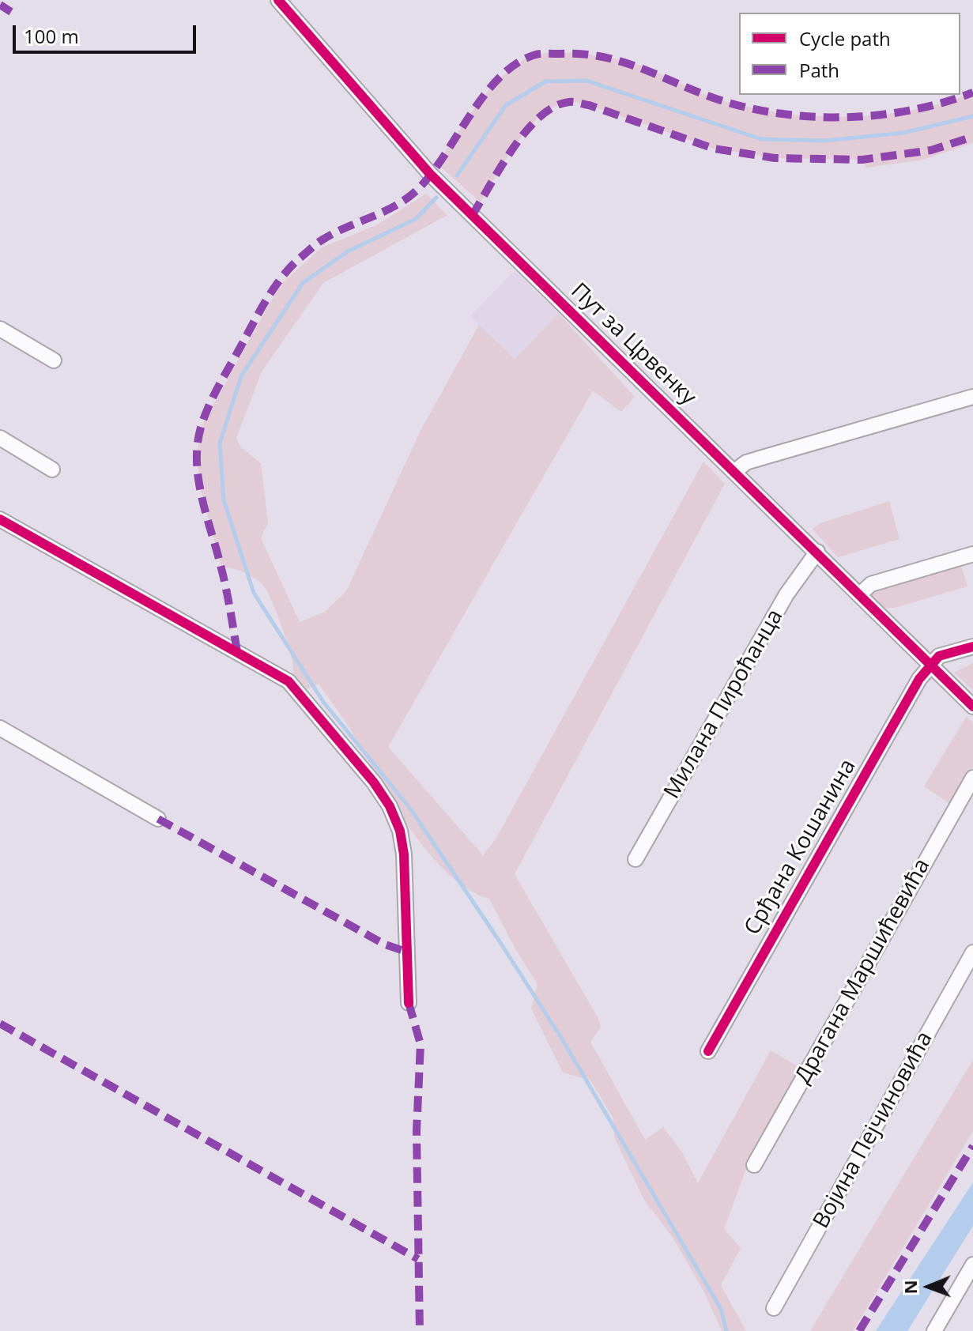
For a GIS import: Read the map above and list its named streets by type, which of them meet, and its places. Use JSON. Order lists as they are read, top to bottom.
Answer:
{
  "streets": {
    "street": [
      "Пут за Црвенку",
      "Милана Пироћанца",
      "Срђана Кошанина",
      "Драгана Маршићевића",
      "Војина Пејчиновића"
    ]
  },
  "crossings": [
    ["Пут за Црвенку", "Милана Пироћанца"],
    ["Пут за Црвенку", "Срђана Кошанина"]
  ],
  "legend": ["Cycle path", "Path"],
  "scale_bar": "100 m",
  "north": "left"
}
